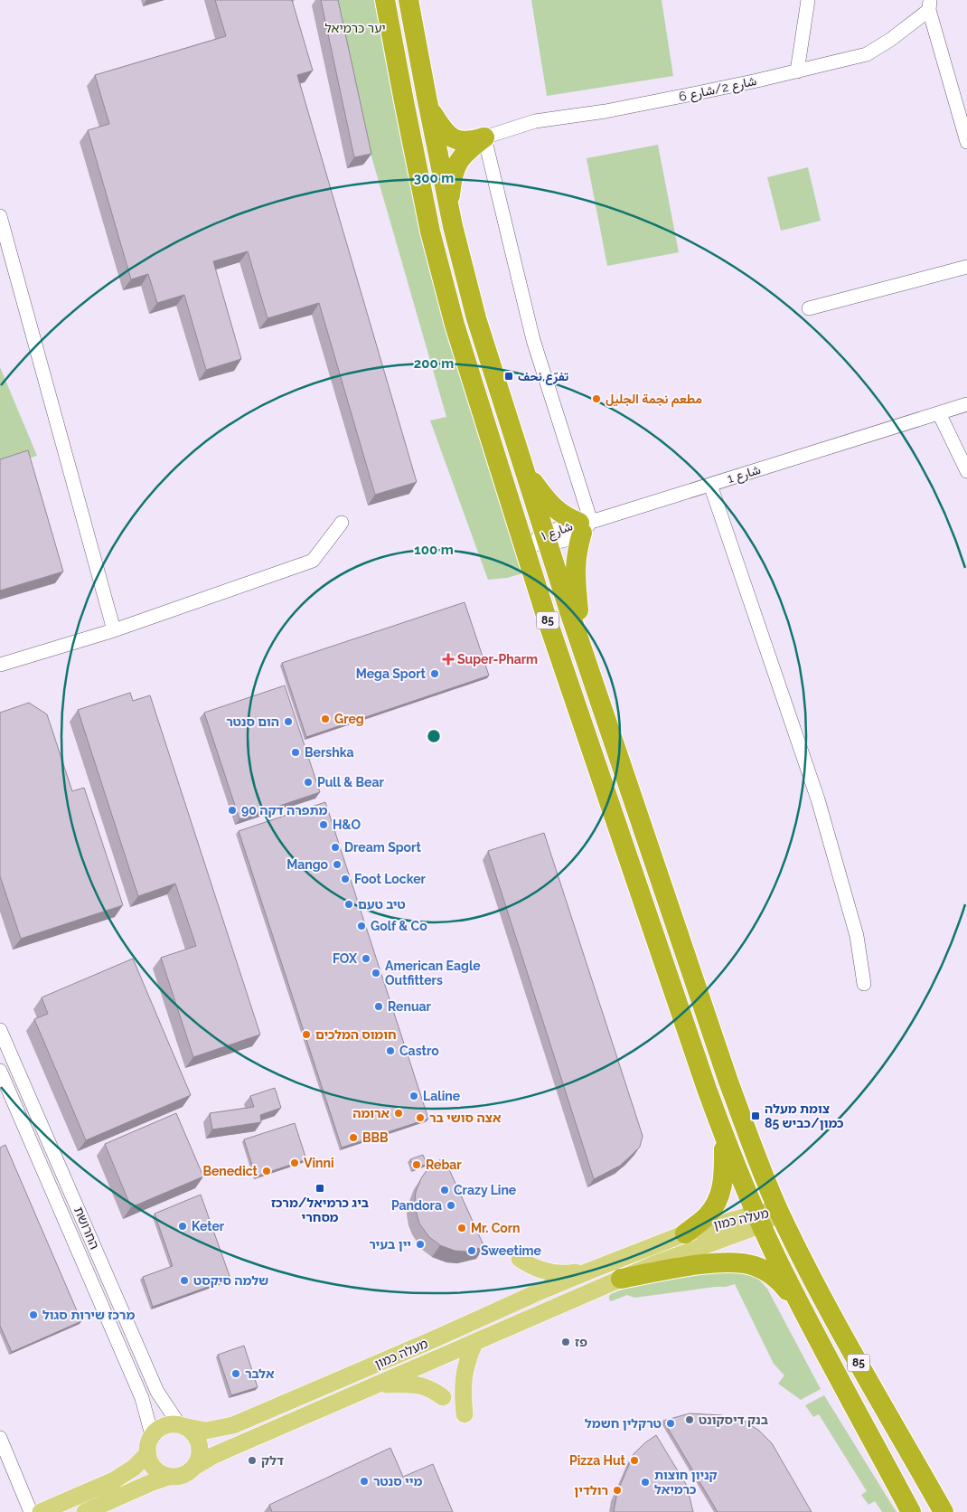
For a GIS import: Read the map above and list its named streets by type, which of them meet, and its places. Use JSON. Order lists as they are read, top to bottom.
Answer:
{
  "streets": {
    "highway": ["85"],
    "main road": ["מעלה כמון"],
    "street": ["شارع 2/شارع 6", "شارع 1", "החרושת"]
  },
  "crossings": [
    ["شارع 1", "85"],
    ["85", "מעלה כמון"],
    ["מעלה כמון", "החרושת"]
  ],
  "parks": ["יער כרמיאל"],
  "places": {
    "transit": ["تفرّع نحف", "צומת מעלה כמון/כביש 85", "ביג כרמיאל/מרכז מסחרי"],
    "other": [
      "مطعم نجمة الجليل",
      "Mega Sport",
      "Greg",
      "הום סנטר",
      "Bershka",
      "Pull & Bear",
      "מתפרה דקה 90",
      "H&O",
      "Dream Sport",
      "Mango",
      "Foot Locker",
      "טיב טעם",
      "Golf & Co",
      "FOX",
      "American Eagle Outfitters",
      "Renuar",
      "חומוס המלכים",
      "Castro",
      "Laline",
      "ארומה",
      "אצה סושי בר",
      "BBB",
      "Vinni",
      "Rebar",
      "Benedict",
      "Crazy Line",
      "Pandora",
      "Keter",
      "Mr. Corn",
      "יין בעיר",
      "Sweetime",
      "שלמה סיקסט",
      "מרכז שירות סגול",
      "פז",
      "אלבר",
      "בנק דיסקונט",
      "טרקלין חשמל",
      "דלק",
      "Pizza Hut",
      "מיי סנטר",
      "קניון חוצות כרמיאל",
      "רולדין"
    ],
    "health": ["Super-Pharm"]
  },
  "rings": ["300 m", "200 m", "100 m"]
}
